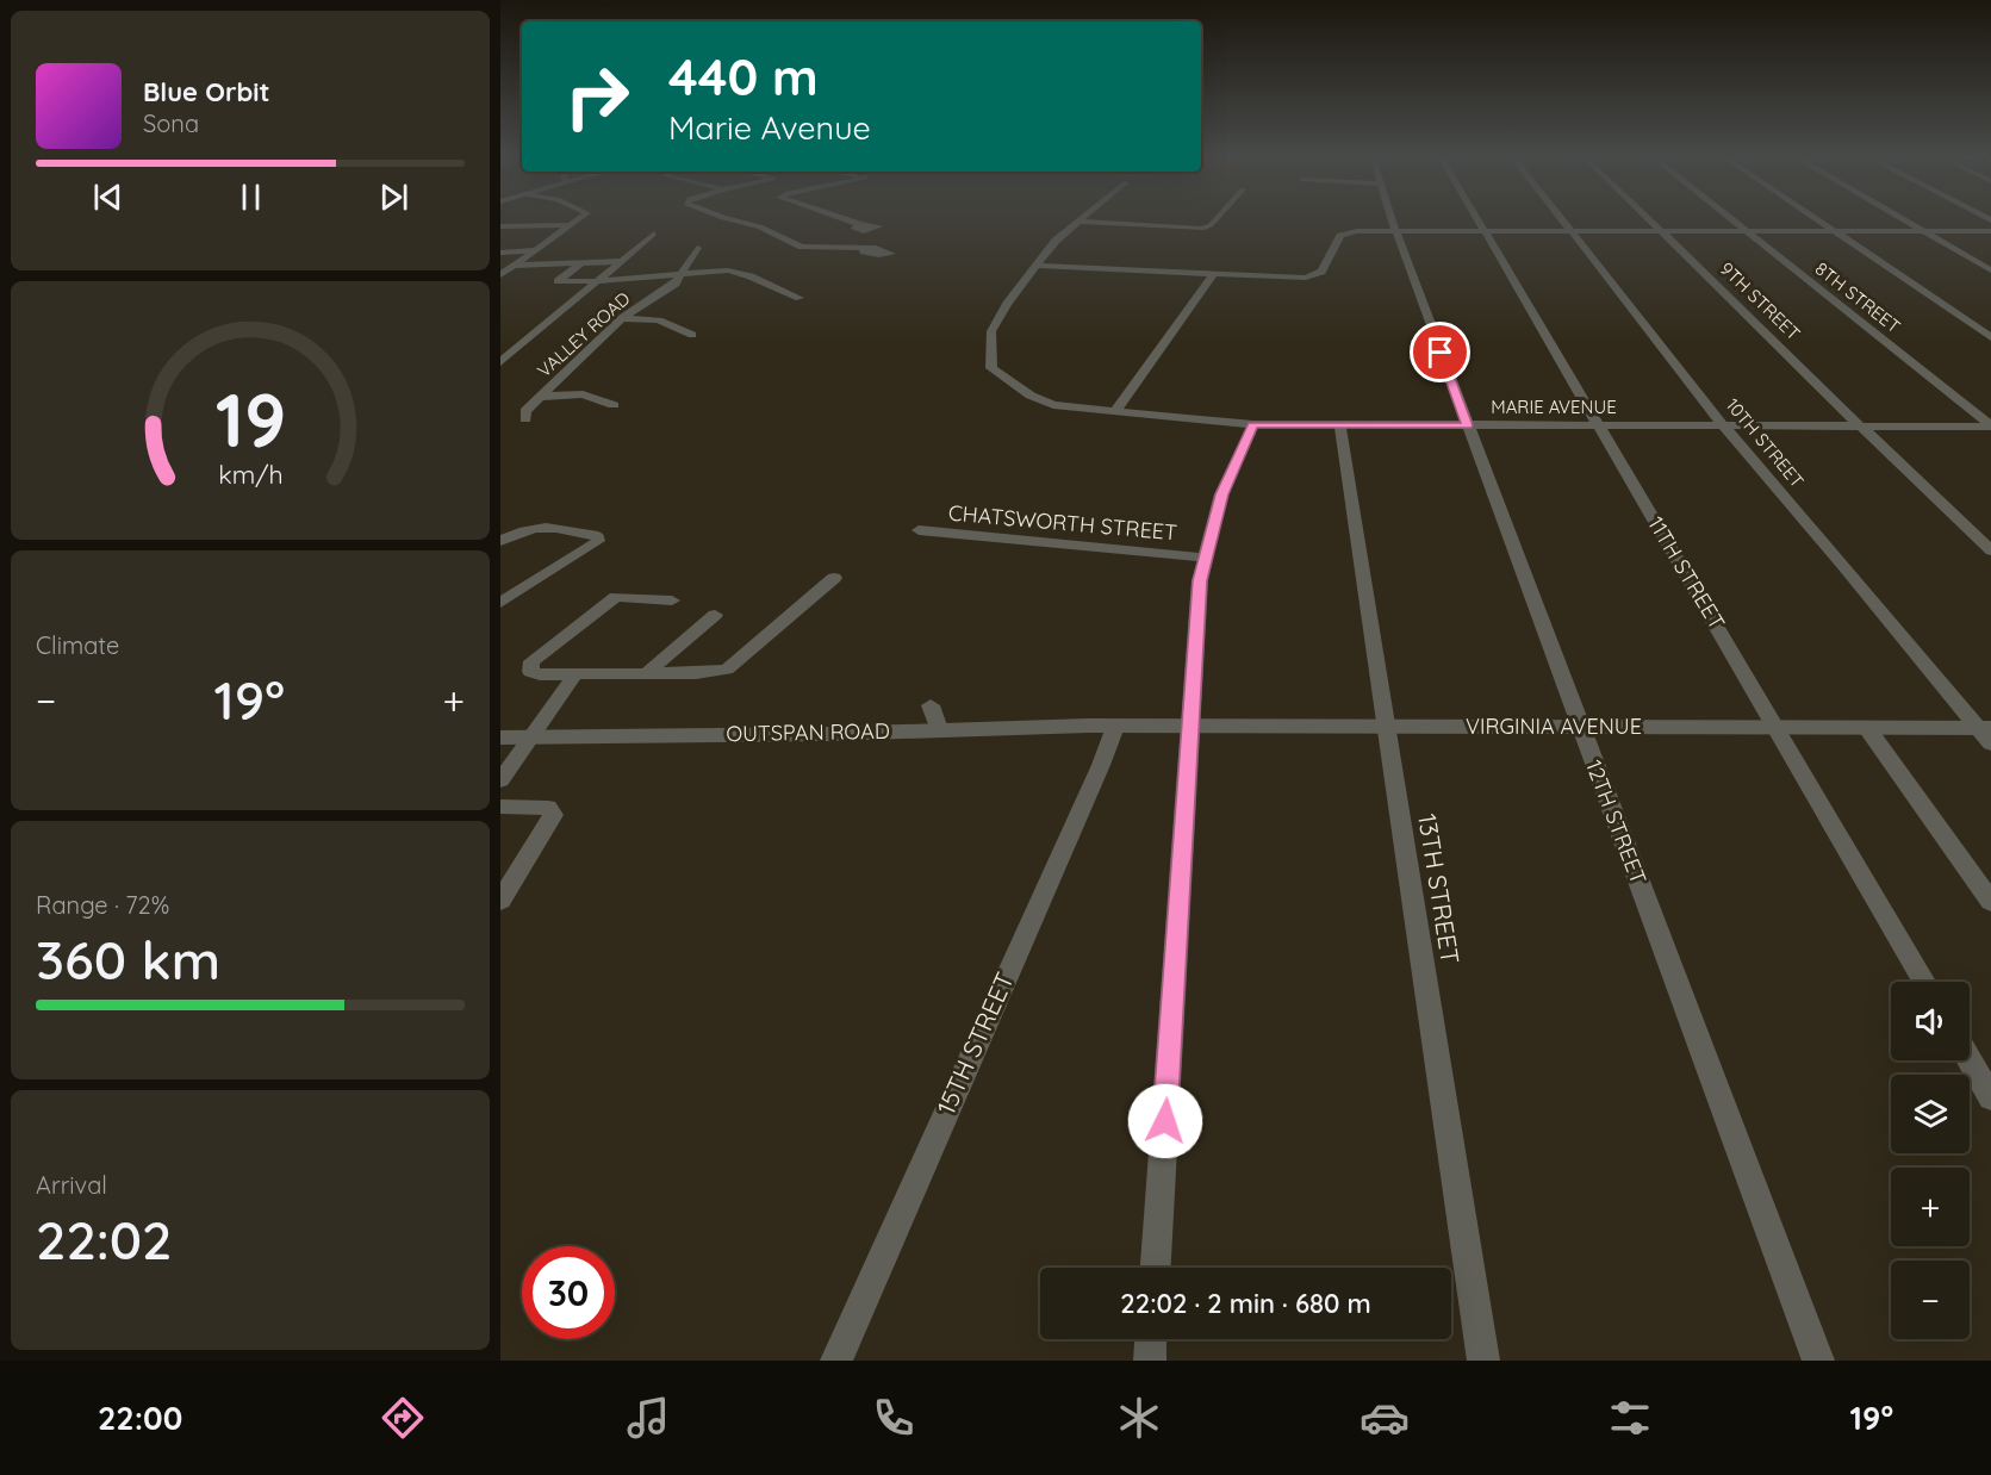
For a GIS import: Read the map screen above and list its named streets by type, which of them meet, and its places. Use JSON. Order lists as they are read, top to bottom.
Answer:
{
  "streets": {
    "street": [
      "8TH STREET",
      "9TH STREET",
      "VALLEY ROAD",
      "MARIE AVENUE",
      "10TH STREET",
      "CHATSWORTH STREET",
      "11TH STREET",
      "VIRGINIA AVENUE",
      "OUTSPAN ROAD",
      "12TH STREET",
      "13TH STREET",
      "15TH STREET"
    ]
  },
  "crossings": [
    ["8TH STREET", "MARIE AVENUE"],
    ["9TH STREET", "MARIE AVENUE"],
    ["MARIE AVENUE", "10TH STREET"],
    ["MARIE AVENUE", "11TH STREET"],
    ["MARIE AVENUE", "12TH STREET"],
    ["MARIE AVENUE", "13TH STREET"],
    ["10TH STREET", "VIRGINIA AVENUE"],
    ["11TH STREET", "VIRGINIA AVENUE"],
    ["VIRGINIA AVENUE", "OUTSPAN ROAD"],
    ["VIRGINIA AVENUE", "12TH STREET"],
    ["VIRGINIA AVENUE", "13TH STREET"],
    ["VIRGINIA AVENUE", "15TH STREET"],
    ["OUTSPAN ROAD", "15TH STREET"]
  ],
  "page": {
    "turn": ["440 m", "Marie Avenue"],
    "song": ["Blue Orbit", "Sona"],
    "tile": [
      "Climate",
      ["Range · 72%", "360 km"],
      ["Arrival", "22:02"]
    ],
    "heat": ["−", "19°", "+"],
    "map_buttons": ["+", "−"],
    "limit": "30",
    "trip": "22:02 · 2 min · 680 m",
    "tabs": ["22:00", "19°"],
    "gauge": ["19", "km/h"]
  }
}
